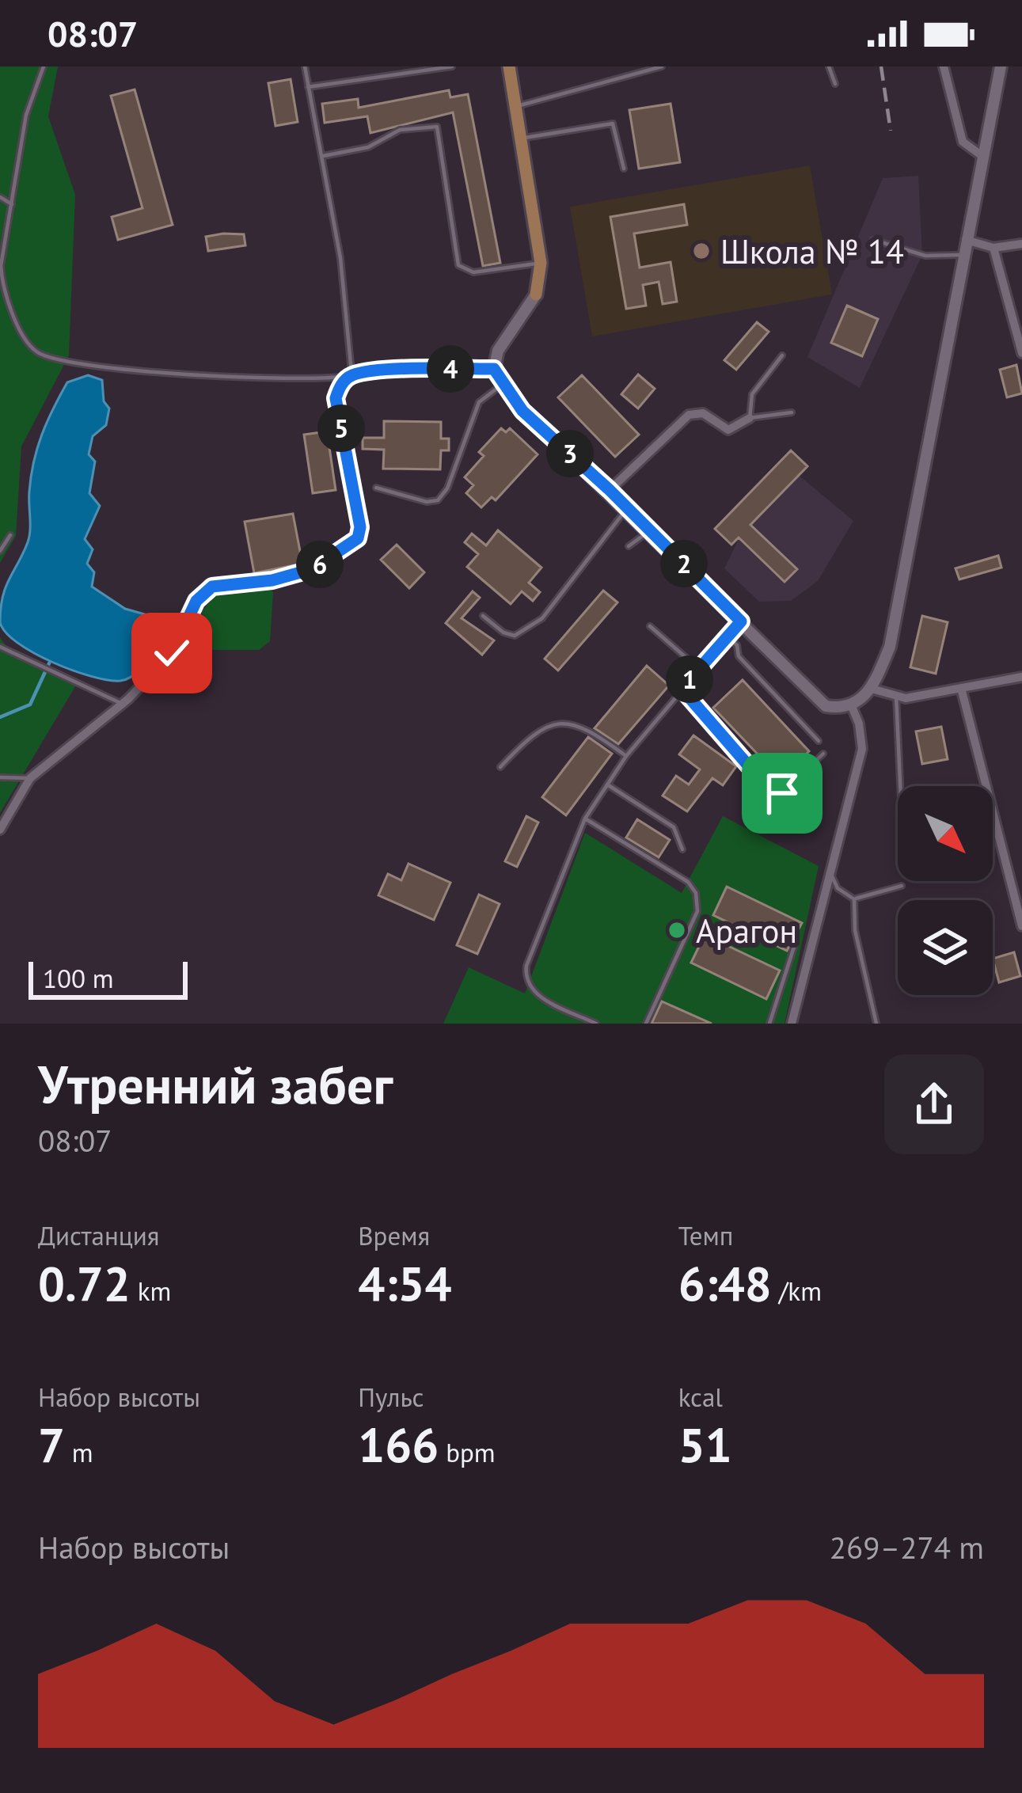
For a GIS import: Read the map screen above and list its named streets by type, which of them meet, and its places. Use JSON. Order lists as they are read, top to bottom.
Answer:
{
  "places": ["Школа № 14", "Арагон"],
  "scale_bar": "100 m",
  "north": "bottom right",
  "page": {
    "status": "08:07",
    "pins": [
      "4",
      "5",
      "3",
      "2",
      "6",
      "1"
    ],
    "scale": "100 m",
    "heading": ["Утренний забег", "08:07"],
    "stats": [
      ["Дистанция", "0.72 km"],
      ["Время", "4:54"],
      ["Темп", "6:48 /km"],
      ["Набор высоты", "7 m"],
      ["Пульс", "166 bpm"],
      ["kcal", "51"]
    ],
    "chart": ["Набор высоты", "269–274 m"]
  }
}
